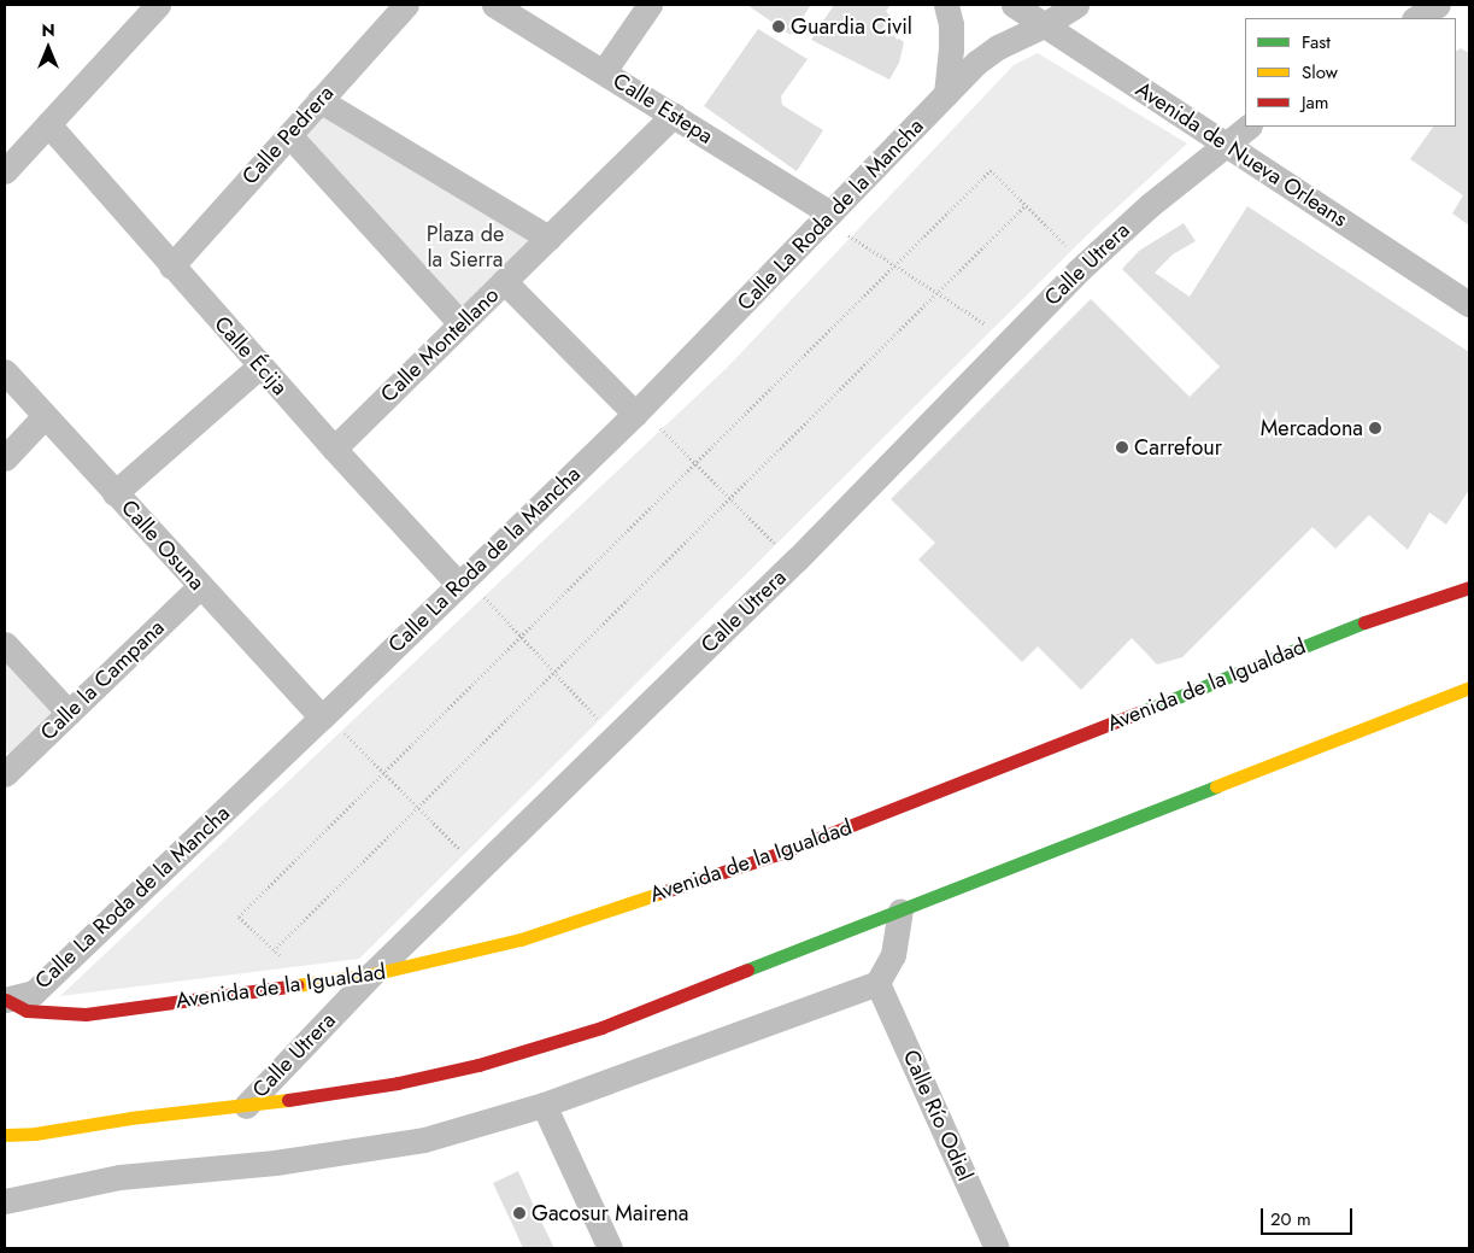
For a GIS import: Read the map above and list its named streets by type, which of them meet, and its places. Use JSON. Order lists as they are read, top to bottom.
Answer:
{
  "streets": {
    "street": [
      "Calle Estepa",
      "Calle Pedrera",
      "Avenida de Nueva Orleans",
      "Calle La Roda de la Mancha",
      "Calle Utrera",
      "Calle Montellano",
      "Calle Écija",
      "Calle Osuna",
      "Calle la Campana",
      "Avenida de la Igualdad",
      "Calle Río Odiel"
    ]
  },
  "crossings": [
    ["Calle Estepa", "Calle La Roda de la Mancha"],
    ["Calle Estepa", "Calle Montellano"],
    ["Calle Pedrera", "Calle Écija"],
    ["Avenida de Nueva Orleans", "Calle La Roda de la Mancha"],
    ["Avenida de Nueva Orleans", "Calle Utrera"],
    ["Calle La Roda de la Mancha", "Calle Écija"],
    ["Calle La Roda de la Mancha", "Calle Osuna"],
    ["Calle La Roda de la Mancha", "Avenida de la Igualdad"],
    ["Calle Utrera", "Avenida de la Igualdad"],
    ["Calle Montellano", "Calle Écija"],
    ["Calle Osuna", "Calle la Campana"]
  ],
  "parks": ["Plaza de la Sierra"],
  "places": [
    "Guardia Civil",
    "Mercadona",
    "Carrefour",
    "Gacosur Mairena"
  ],
  "legend": ["Fast", "Slow", "Jam"],
  "scale_bar": "20 m",
  "north": "top"
}
